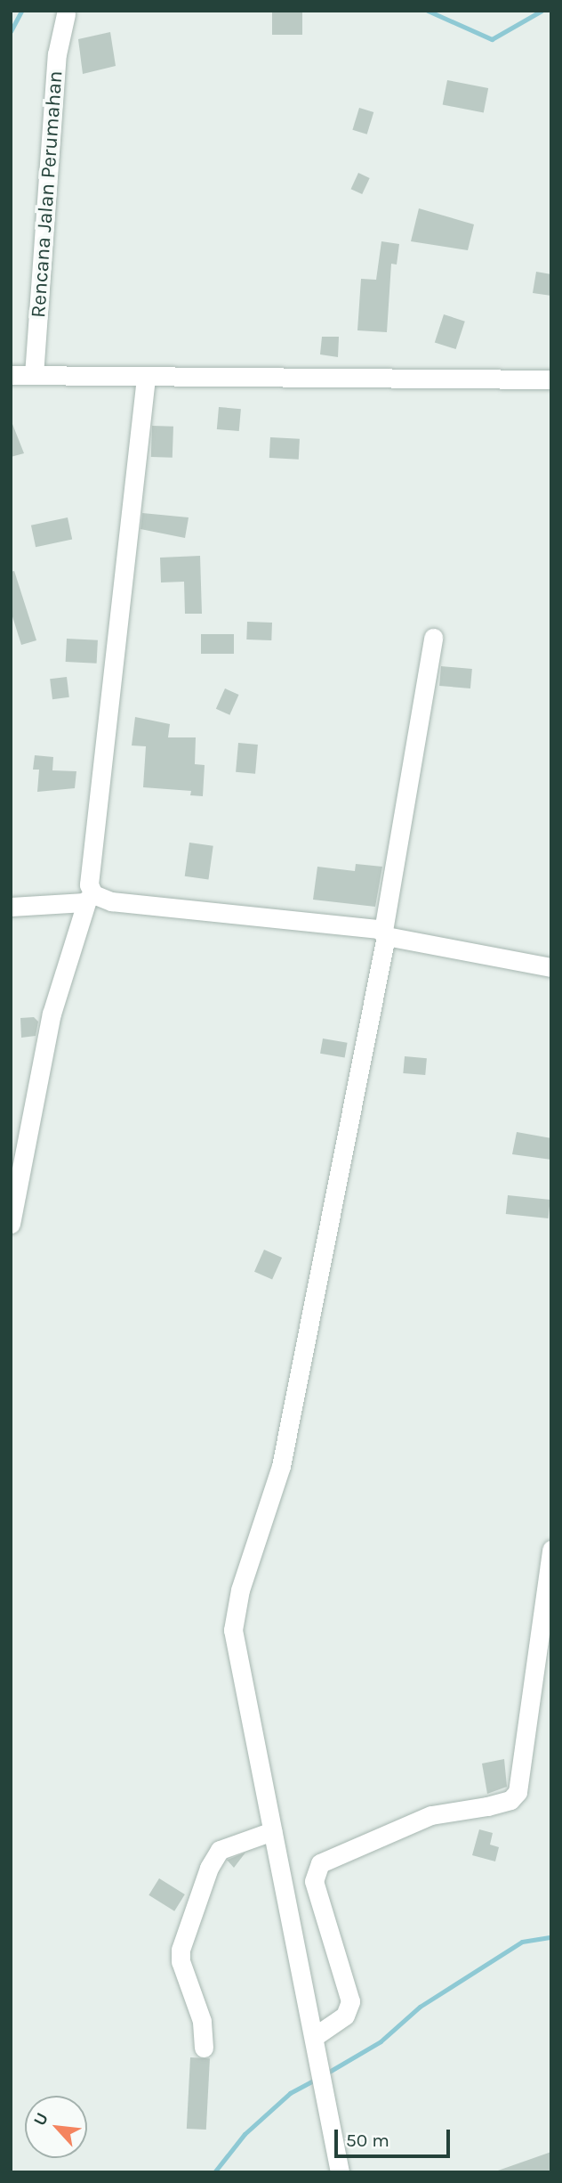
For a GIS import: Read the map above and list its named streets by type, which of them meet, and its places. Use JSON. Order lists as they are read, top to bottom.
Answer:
{
  "streets": {
    "street": ["Rencana Jalan Perumahan"]
  },
  "scale_bar": "50 m",
  "north": "top left"
}
